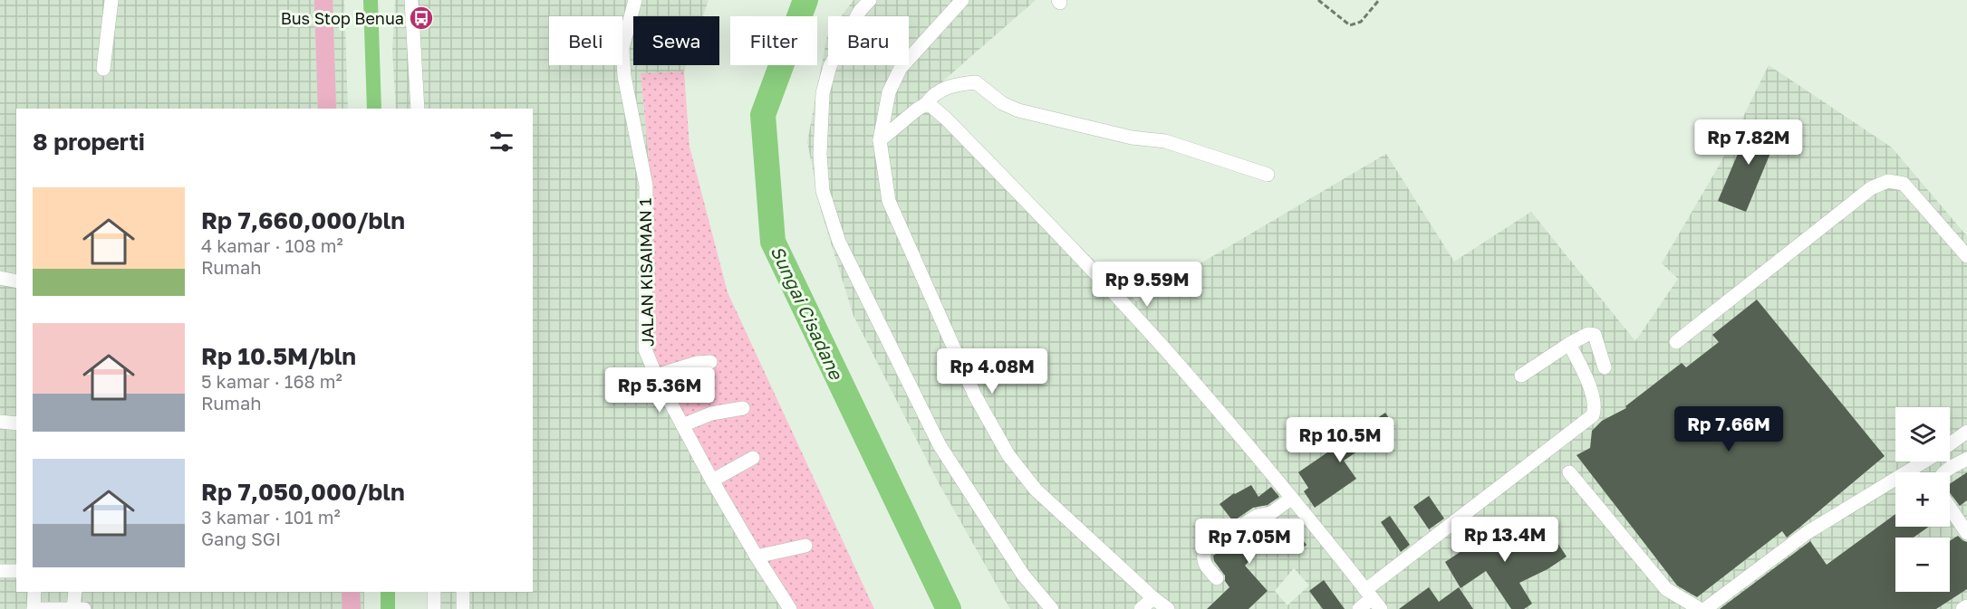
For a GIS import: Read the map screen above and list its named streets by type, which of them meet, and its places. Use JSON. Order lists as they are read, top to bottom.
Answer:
{
  "streets": {
    "street": ["JALAN KISAIMAN 1"]
  },
  "water": ["Sungai Cisadane"],
  "places": {
    "bus stop": ["Bus Stop Benua"]
  },
  "page": {
    "chip": [
      "Beli",
      "Sewa",
      "Filter",
      "Baru"
    ],
    "heading": "8 properti",
    "price": [
      "Rp 7.82M",
      "Rp 9.59M",
      "Rp 4.08M",
      "Rp 5.36M",
      "Rp 7.66M",
      "Rp 10.5M",
      "Rp 13.4M",
      "Rp 7.05M"
    ],
    "list": [
      {
        "name": "Rp 7,660,000/bln",
        "note": "4 kamar · 108 m² · Rumah"
      },
      {
        "name": "Rp 10.5M/bln",
        "note": "5 kamar · 168 m² · Rumah"
      },
      {
        "name": "Rp 7,050,000/bln",
        "note": "3 kamar · 101 m² · Gang SGI"
      }
    ],
    "map_buttons": ["+", "−"]
  }
}
